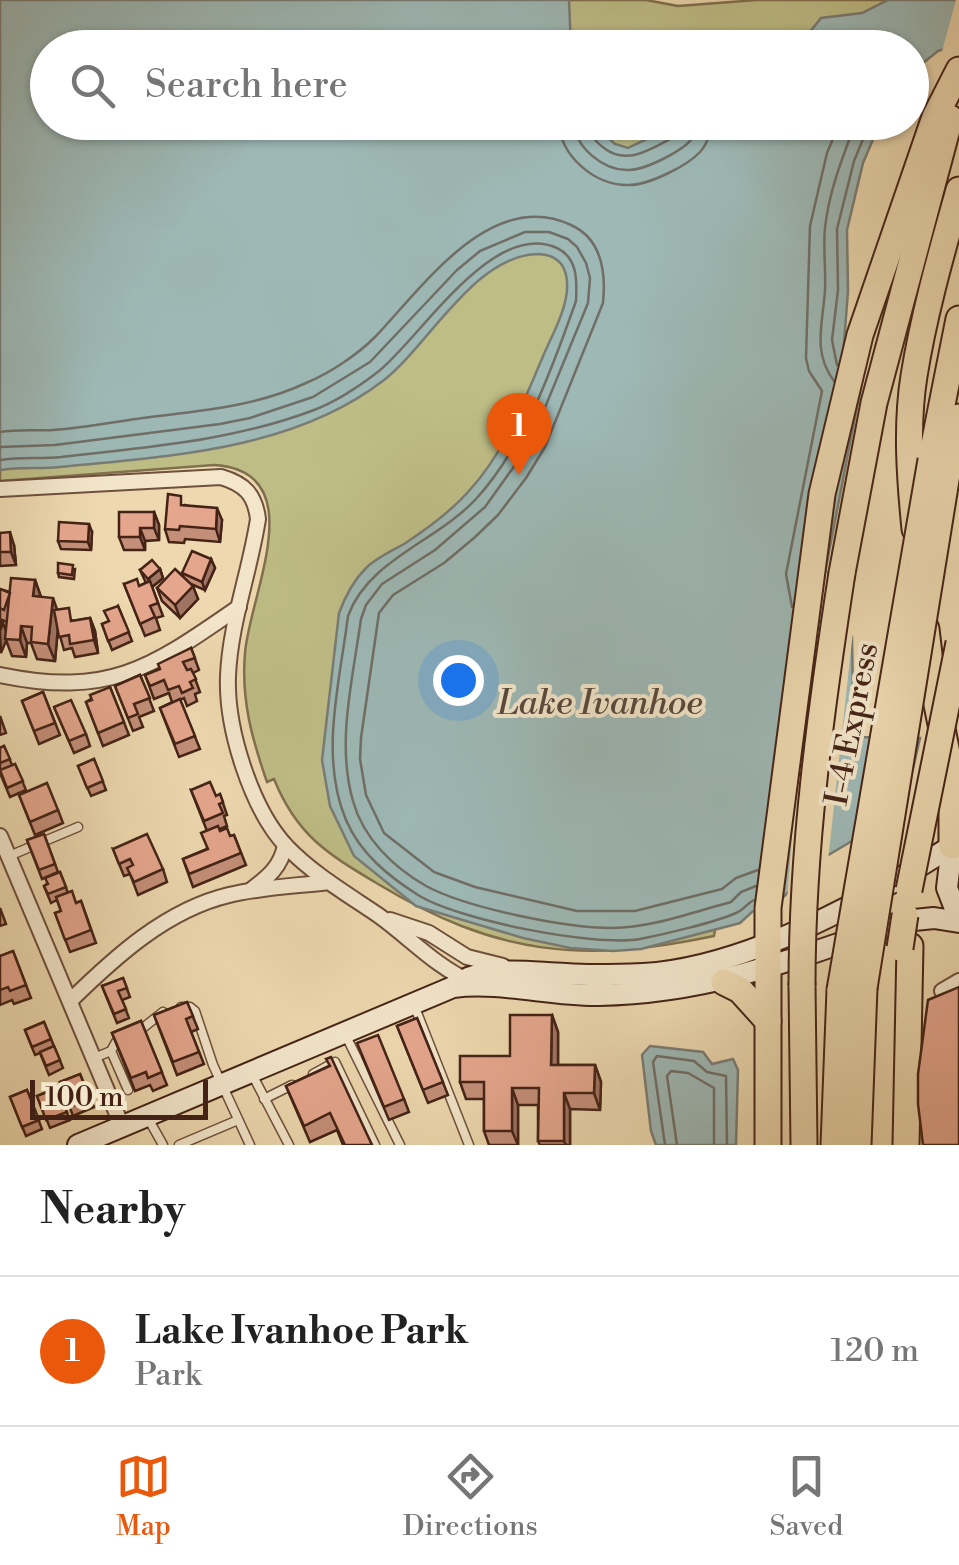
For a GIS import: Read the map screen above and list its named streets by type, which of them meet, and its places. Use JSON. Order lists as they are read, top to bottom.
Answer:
{
  "streets": {
    "highway": ["I-4 Express"]
  },
  "water": ["Lake Ivanhoe"],
  "scale_bar": "100 m",
  "page": {
    "search": "Search here",
    "pins": "1",
    "scale": "100 m",
    "heading": "Nearby",
    "list": [
      {
        "mark": "1",
        "name": "Lake Ivanhoe Park",
        "note": "Park",
        "value": "120 m"
      }
    ],
    "nav": ["Map", "Directions", "Saved"]
  }
}
